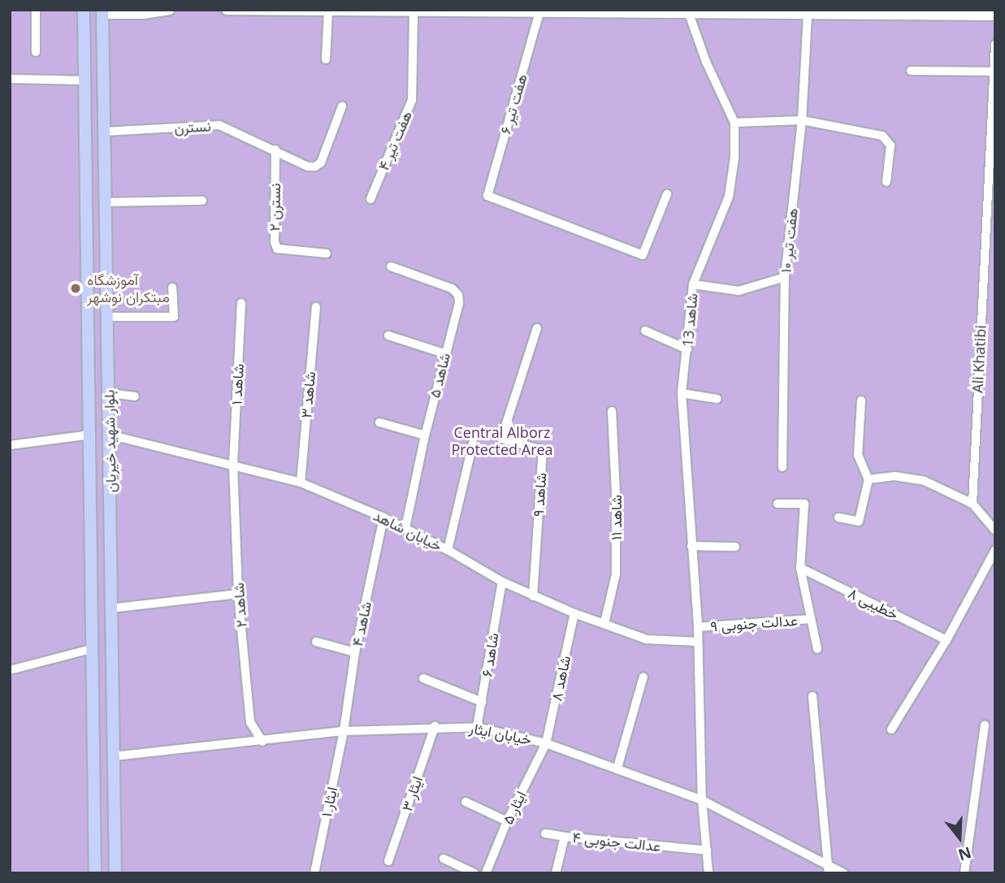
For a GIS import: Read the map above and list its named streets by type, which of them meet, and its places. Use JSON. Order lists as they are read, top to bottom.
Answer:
{
  "streets": {
    "main road": ["بلوار شهید خیریان"],
    "street": [
      "هفت تیر ۶",
      "نسترن",
      "هفت تیر ۴",
      "نسترن ۲",
      "هفت تیر ۱۰",
      "شاهد 13",
      "Ali Khatibi",
      "شاهد ۵",
      "شاهد ۱",
      "شاهد ۳",
      "شاهد ۹",
      "شاهد ۱۱",
      "خیابان شاهد",
      "خطیبی ۸",
      "شاهد ۲",
      "عدالت جنوبی ۹",
      "شاهد ۴",
      "شاهد ۶",
      "شاهد ۸",
      "خیابان ایثار",
      "ایثار ۳",
      "ایثار ۱",
      "ایثار ۵",
      "عدالت جنوبی ۴"
    ]
  },
  "crossings": [
    ["نسترن", "نسترن ۲"],
    ["نسترن", "بلوار شهید خیریان"],
    ["شاهد 13", "خیابان شاهد"],
    ["شاهد 13", "عدالت جنوبی ۹"],
    ["شاهد 13", "خیابان ایثار"],
    ["شاهد 13", "عدالت جنوبی ۴"],
    ["شاهد ۵", "خیابان شاهد"],
    ["شاهد ۱", "خیابان شاهد"],
    ["شاهد ۱", "شاهد ۲"],
    ["شاهد ۳", "خیابان شاهد"],
    ["بلوار شهید خیریان", "خیابان شاهد"],
    ["بلوار شهید خیریان", "خیابان ایثار"],
    ["شاهد ۹", "خیابان شاهد"],
    ["شاهد ۱۱", "خیابان شاهد"],
    ["خیابان شاهد", "شاهد ۲"],
    ["خیابان شاهد", "شاهد ۴"],
    ["خیابان شاهد", "شاهد ۶"],
    ["خیابان شاهد", "شاهد ۸"],
    ["شاهد ۲", "خیابان ایثار"],
    ["شاهد ۴", "خیابان ایثار"],
    ["شاهد ۴", "ایثار ۱"],
    ["شاهد ۶", "خیابان ایثار"],
    ["شاهد ۸", "خیابان ایثار"],
    ["شاهد ۸", "ایثار ۵"],
    ["خیابان ایثار", "ایثار ۳"],
    ["خیابان ایثار", "ایثار ۱"],
    ["خیابان ایثار", "ایثار ۵"]
  ],
  "parks": ["Central Alborz Protected Area"],
  "places": ["آموزشگاه مبتکران نوشهر"],
  "north": "bottom"
}
